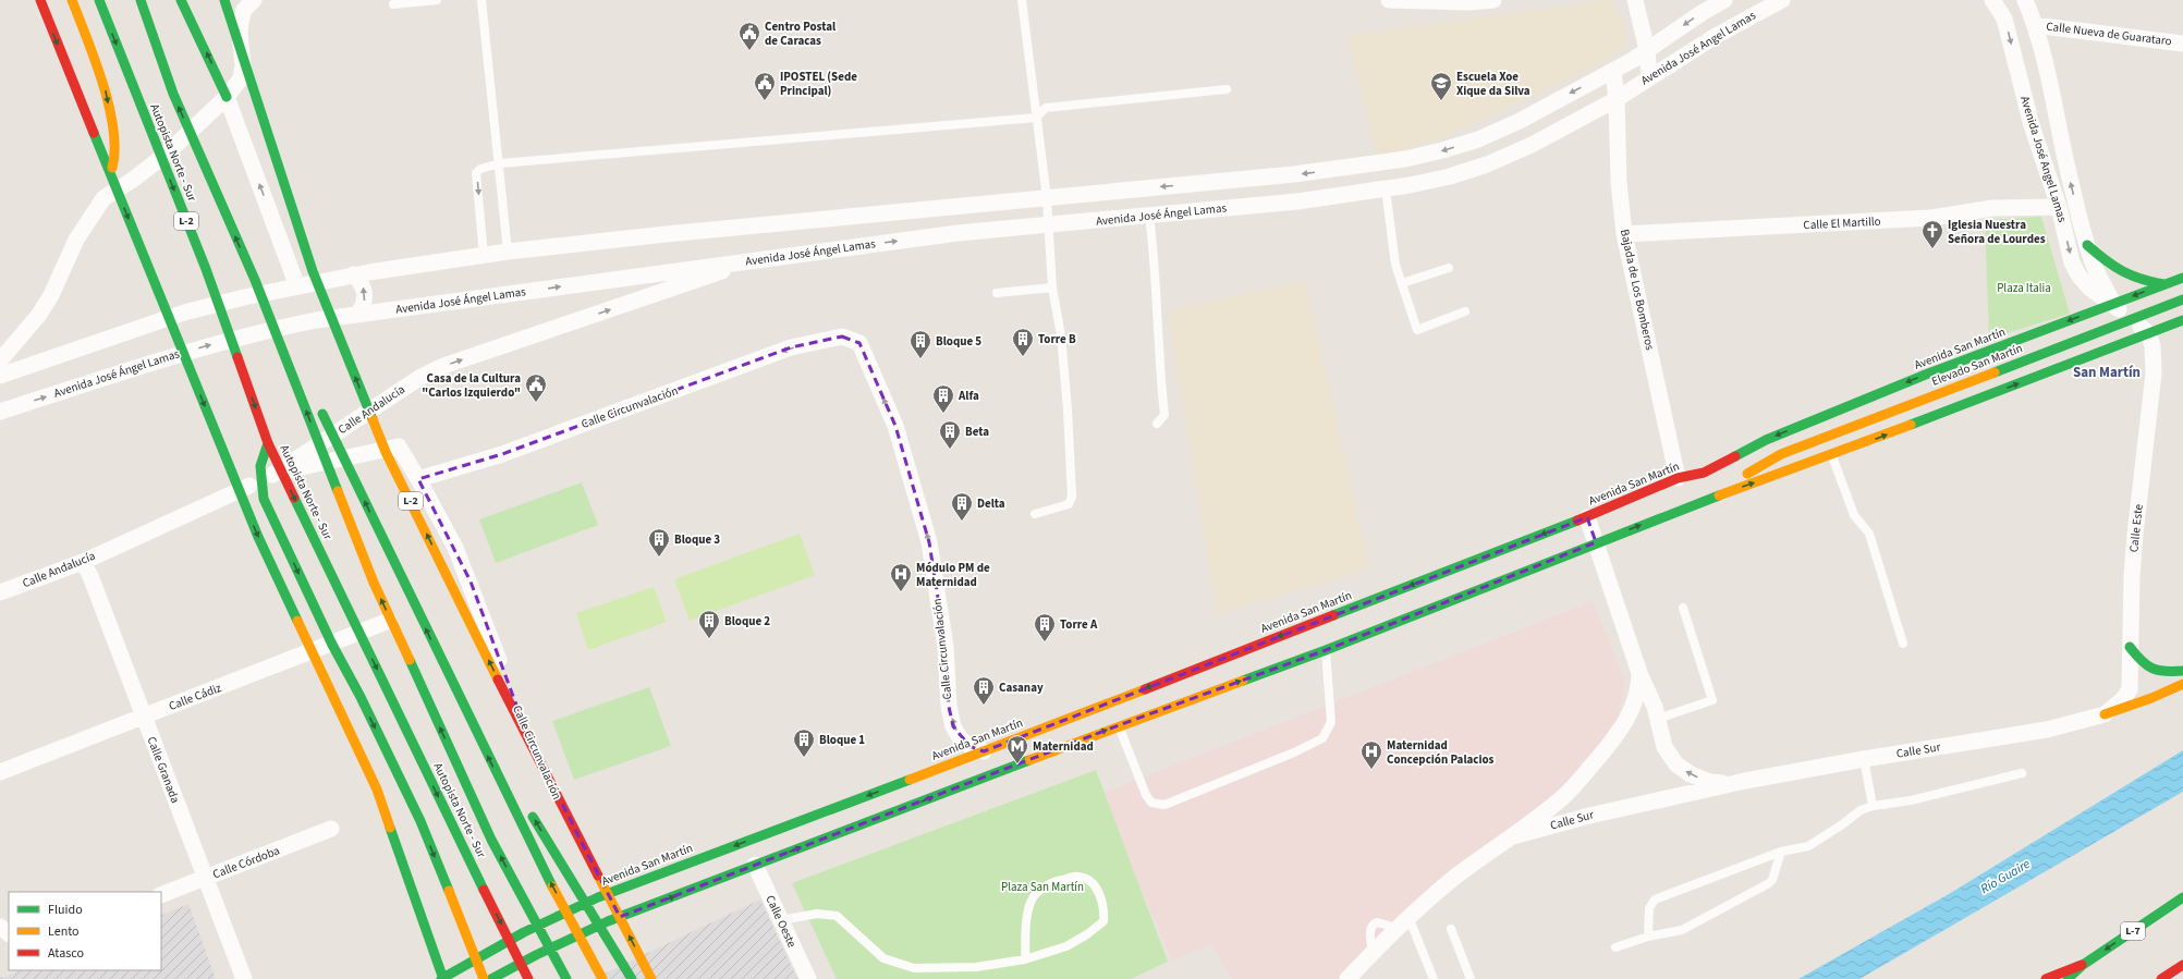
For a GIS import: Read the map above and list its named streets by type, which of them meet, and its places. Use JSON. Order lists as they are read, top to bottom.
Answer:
{
  "streets": {
    "main road": [
      "Autopista Norte - Sur",
      "L-2",
      "Avenida San Martín",
      "Elevado San Martín",
      "L-7"
    ],
    "street": [
      "Calle Nueva de Guarataro",
      "Avenida José Angel Lamas",
      "Avenida José Ángel Lamas",
      "Calle El Martillo",
      "Bajada de Los Bomberos",
      "Calle Circunvalación",
      "Calle Andalucía",
      "Calle Este",
      "Calle Cádiz",
      "Calle Sur",
      "Calle Granada",
      "Calle Córdoba",
      "Calle Oeste"
    ]
  },
  "crossings": [
    ["Calle Nueva de Guarataro", "Avenida José Angel Lamas"],
    ["Avenida José Angel Lamas", "Avenida José Ángel Lamas"],
    ["Avenida José Angel Lamas", "Calle El Martillo"],
    ["Avenida José Angel Lamas", "Bajada de Los Bomberos"],
    ["Avenida José Angel Lamas", "Avenida San Martín"],
    ["Avenida José Angel Lamas", "Calle Este"],
    ["Avenida José Ángel Lamas", "Bajada de Los Bomberos"],
    ["Avenida José Ángel Lamas", "Calle Andalucía"],
    ["Calle El Martillo", "Bajada de Los Bomberos"],
    ["Bajada de Los Bomberos", "Avenida San Martín"],
    ["Avenida San Martín", "Calle Circunvalación"],
    ["Avenida San Martín", "Calle Sur"],
    ["Calle Andalucía", "Calle Granada"],
    ["Calle Este", "Calle Sur"],
    ["Calle Cádiz", "Calle Granada"],
    ["Calle Granada", "Calle Córdoba"]
  ],
  "districts": ["San Martín"],
  "water": ["Río Guaire"],
  "parks": ["Plaza Italia", "Plaza San Martín"],
  "places": {
    "public building": ["Centro Postal de Caracas", "IPOSTEL (Sede Principal)", "Casa de la Cultura \"Carlos Izquierdo\""],
    "school or university": ["Escuela Xoe Xique da Silva"],
    "church": ["Iglesia Nuestra Señora de Lourdes"],
    "building": [
      "Torre B",
      "Bloque 5",
      "Alfa",
      "Beta",
      "Delta",
      "Bloque 3",
      "Bloque 2",
      "Torre A",
      "Casanay",
      "Bloque 1"
    ],
    "hospital": ["Módulo PM de Maternidad", "Maternidad Concepción Palacios"],
    "metro station": ["Maternidad"]
  },
  "legend": ["Fluido", "Lento", "Atasco"]
}
